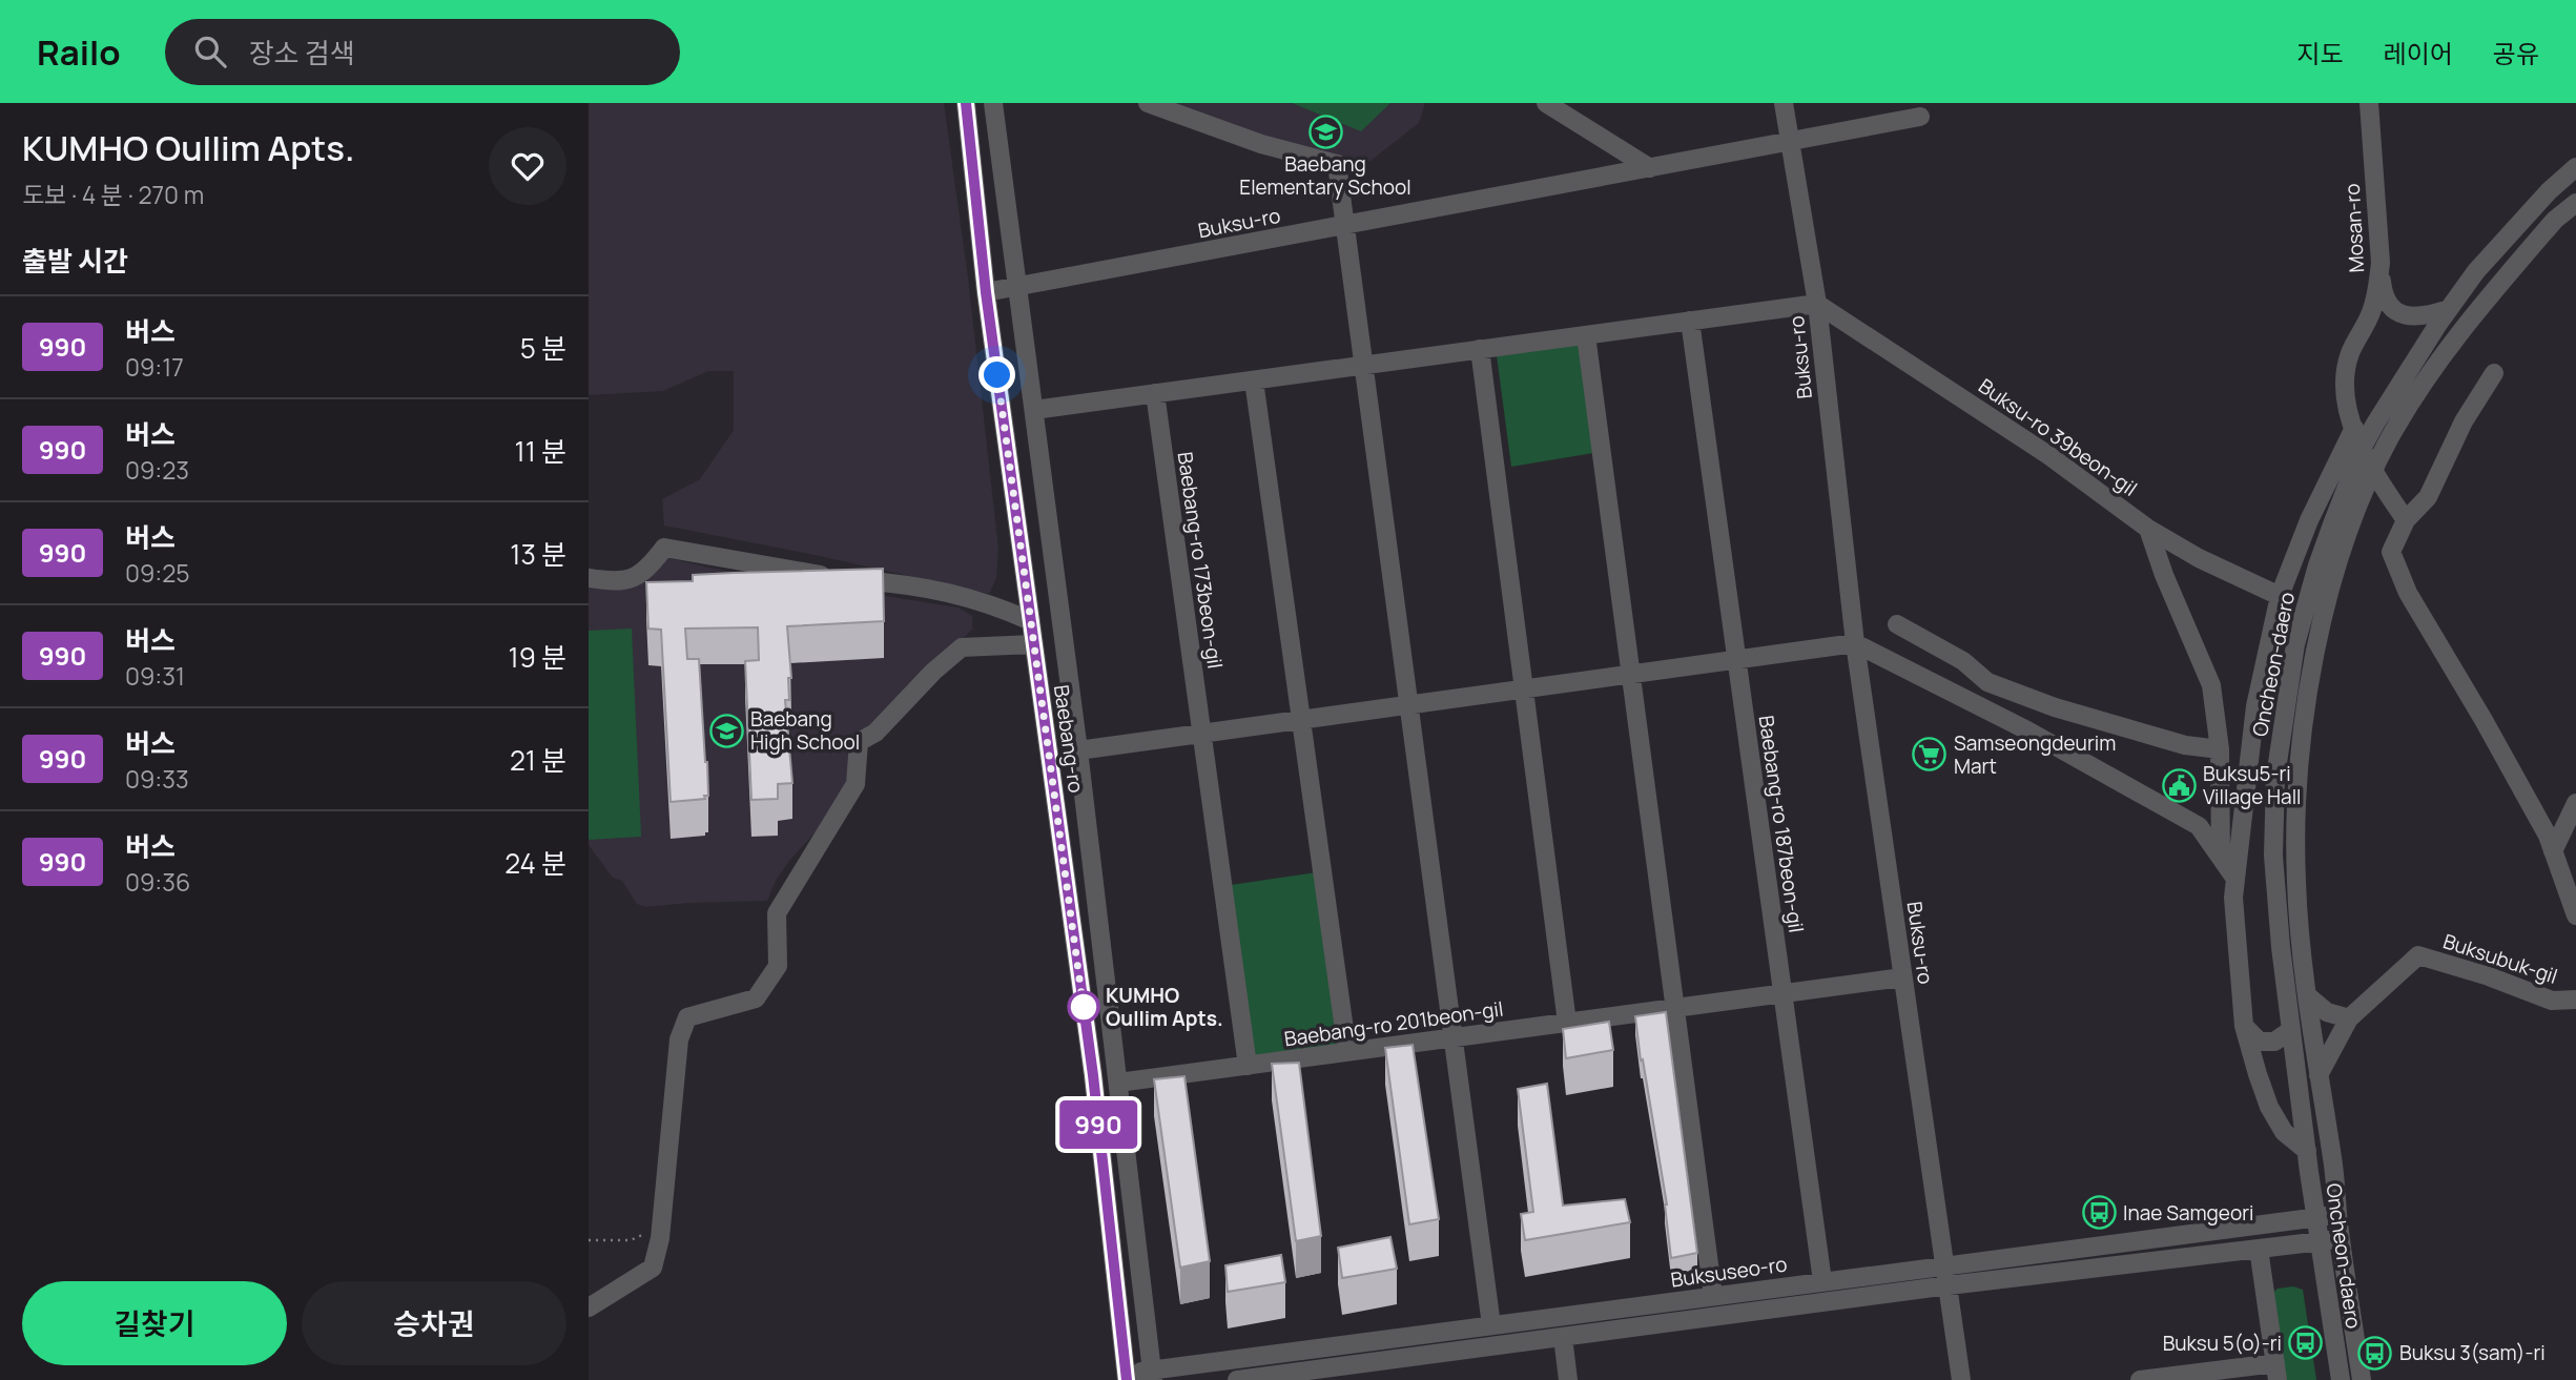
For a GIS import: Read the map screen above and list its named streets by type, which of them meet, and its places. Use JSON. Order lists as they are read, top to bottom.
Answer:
{
  "streets": {
    "street": [
      "Buksu-ro",
      "Mosan-ro",
      "Buksu-ro 39beon-gil",
      "Baebang-ro 173beon-gil",
      "Oncheon-daero",
      "Baebang-ro",
      "Baebang-ro 187beon-gil",
      "Buksubuk-gil",
      "Baebang-ro 201beon-gil",
      "Buksuseo-ro"
    ]
  },
  "crossings": [
    ["Buksu-ro", "Buksu-ro 39beon-gil"],
    ["Buksu-ro", "Baebang-ro"],
    ["Buksu-ro", "Baebang-ro 201beon-gil"],
    ["Buksu-ro", "Buksuseo-ro"],
    ["Mosan-ro", "Oncheon-daero"],
    ["Oncheon-daero", "Buksuseo-ro"],
    ["Baebang-ro", "Baebang-ro 201beon-gil"],
    ["Baebang-ro", "Buksuseo-ro"],
    ["Baebang-ro 187beon-gil", "Baebang-ro 201beon-gil"]
  ],
  "places": {
    "school or university": ["Baebang Elementary School", "Baebang High School"],
    "supermarket": ["Samseongdeurim Mart"],
    "public building": ["Buksu5-ri Village Hall"],
    "other": ["KUMHO Oullim Apts."],
    "bus stop": ["Inae Samgeori", "Buksu 5(o)-ri", "Buksu 3(sam)-ri"]
  },
  "lines": ["bus line 990"],
  "page": {
    "header": "Railo",
    "search": "장소 검색",
    "nav": ["지도", "레이어", "공유"],
    "heading": [
      ["KUMHO Oullim Apts.", "도보 · 4 분 · 270 m"],
      "출발 시간"
    ],
    "on_map": "990",
    "list": [
      {
        "mark": "990",
        "name": "버스",
        "note": "09:17",
        "value": "5 분"
      },
      {
        "mark": "990",
        "name": "버스",
        "note": "09:23",
        "value": "11 분"
      },
      {
        "mark": "990",
        "name": "버스",
        "note": "09:25",
        "value": "13 분"
      },
      {
        "mark": "990",
        "name": "버스",
        "note": "09:31",
        "value": "19 분"
      },
      {
        "mark": "990",
        "name": "버스",
        "note": "09:33",
        "value": "21 분"
      },
      {
        "mark": "990",
        "name": "버스",
        "note": "09:36",
        "value": "24 분"
      }
    ],
    "buttons": ["길찾기", "승차권"]
  }
}
